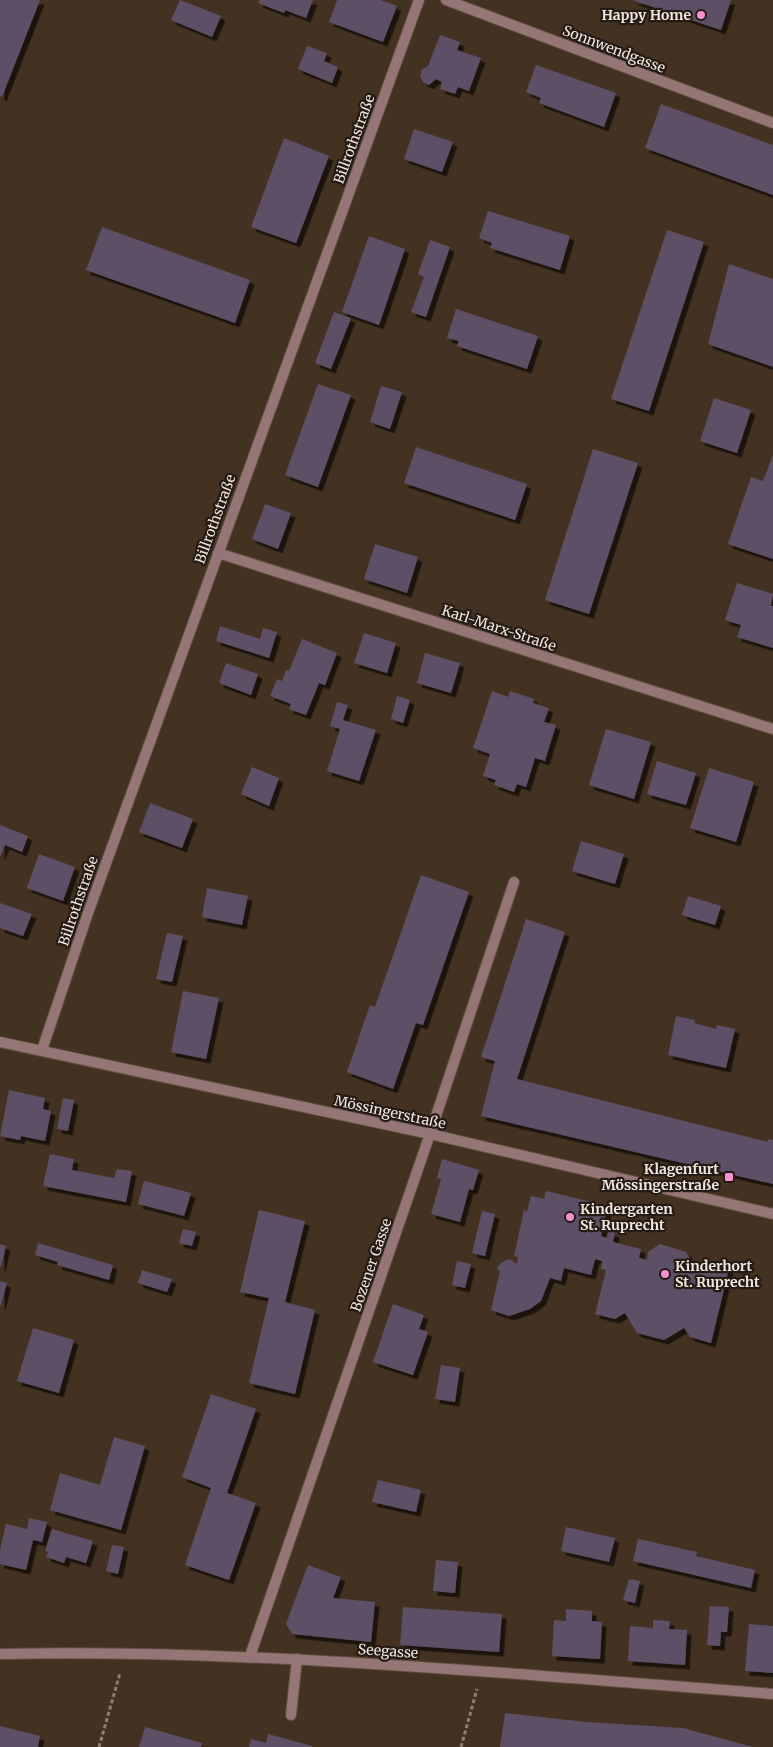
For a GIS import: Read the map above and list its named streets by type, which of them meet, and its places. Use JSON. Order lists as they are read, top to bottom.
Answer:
{
  "streets": {
    "street": [
      "Sonnwendgasse",
      "Billrothstraße",
      "Karl-Marx-Straße",
      "Mössingerstraße",
      "Bozener Gasse",
      "Seegasse"
    ]
  },
  "crossings": [
    ["Billrothstraße", "Karl-Marx-Straße"],
    ["Billrothstraße", "Mössingerstraße"],
    ["Mössingerstraße", "Bozener Gasse"],
    ["Bozener Gasse", "Seegasse"]
  ],
  "places": {
    "other": ["Happy Home", "Kindergarten St. Ruprecht", "Kinderhort St. Ruprecht"],
    "transit": ["Klagenfurt Mössingerstraße"]
  }
}
